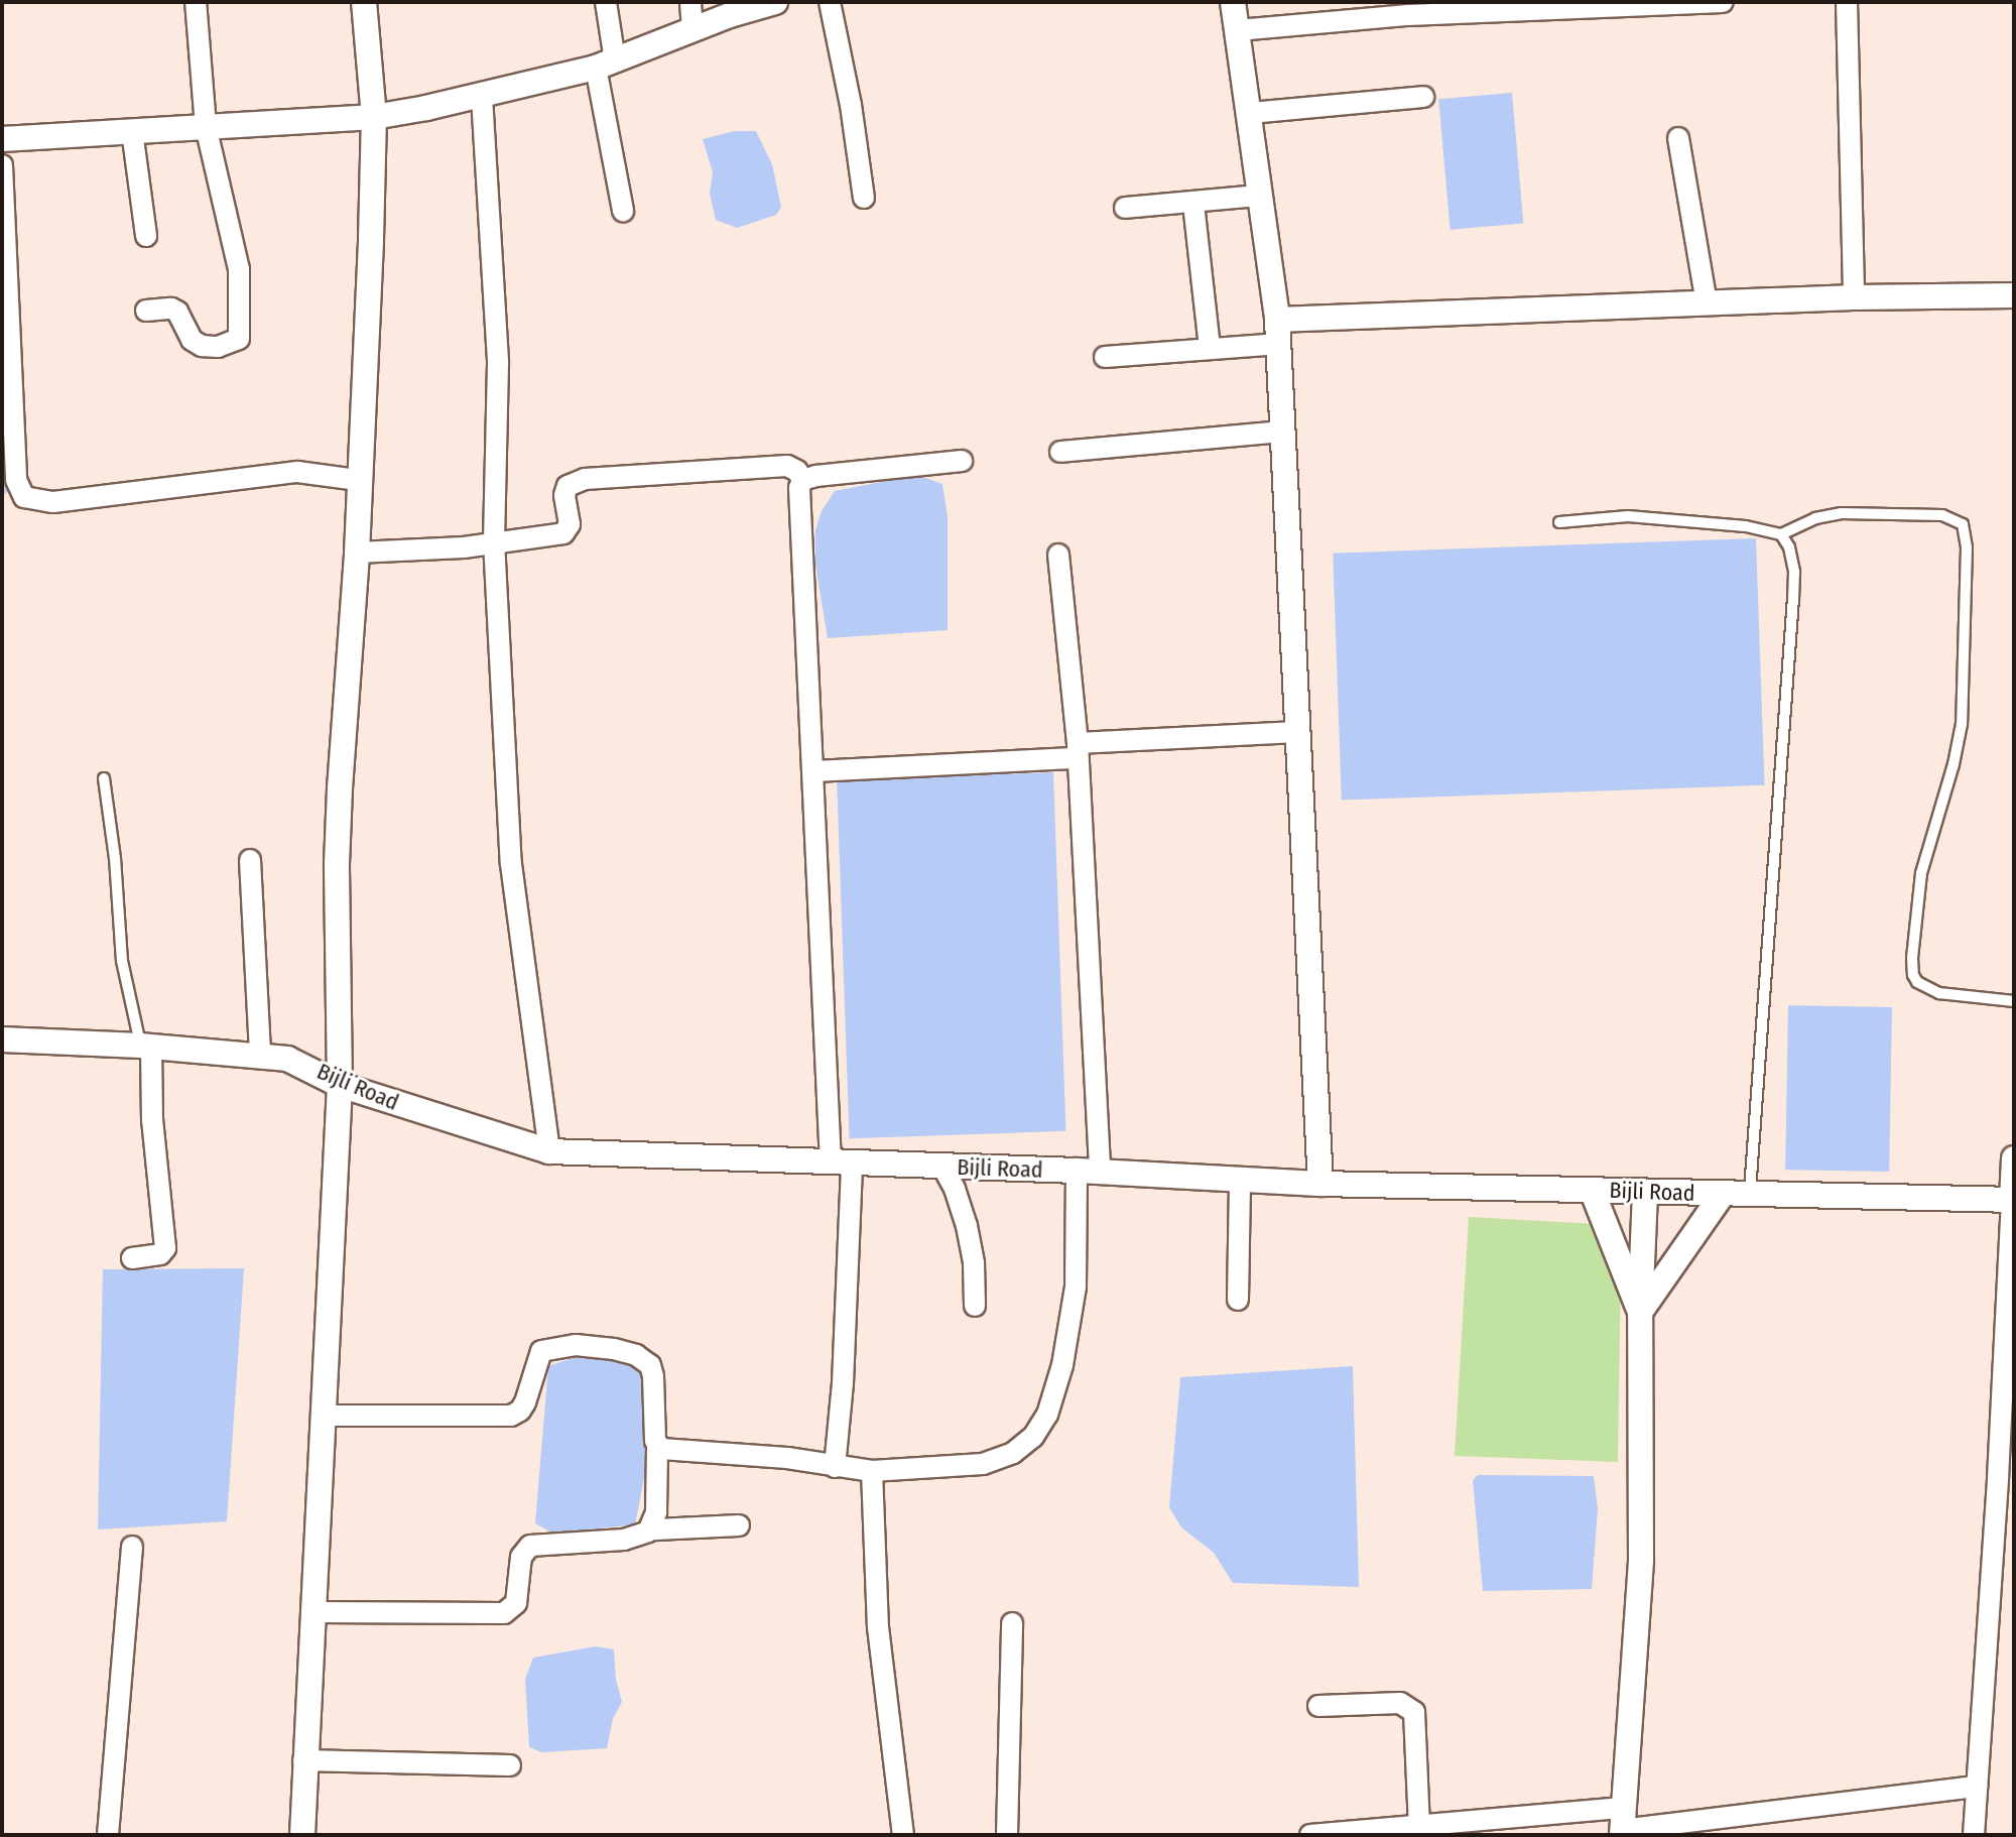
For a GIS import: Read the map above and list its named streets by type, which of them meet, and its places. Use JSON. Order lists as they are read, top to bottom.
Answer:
{
  "streets": {
    "street": ["Bijli Road"]
  }
}
